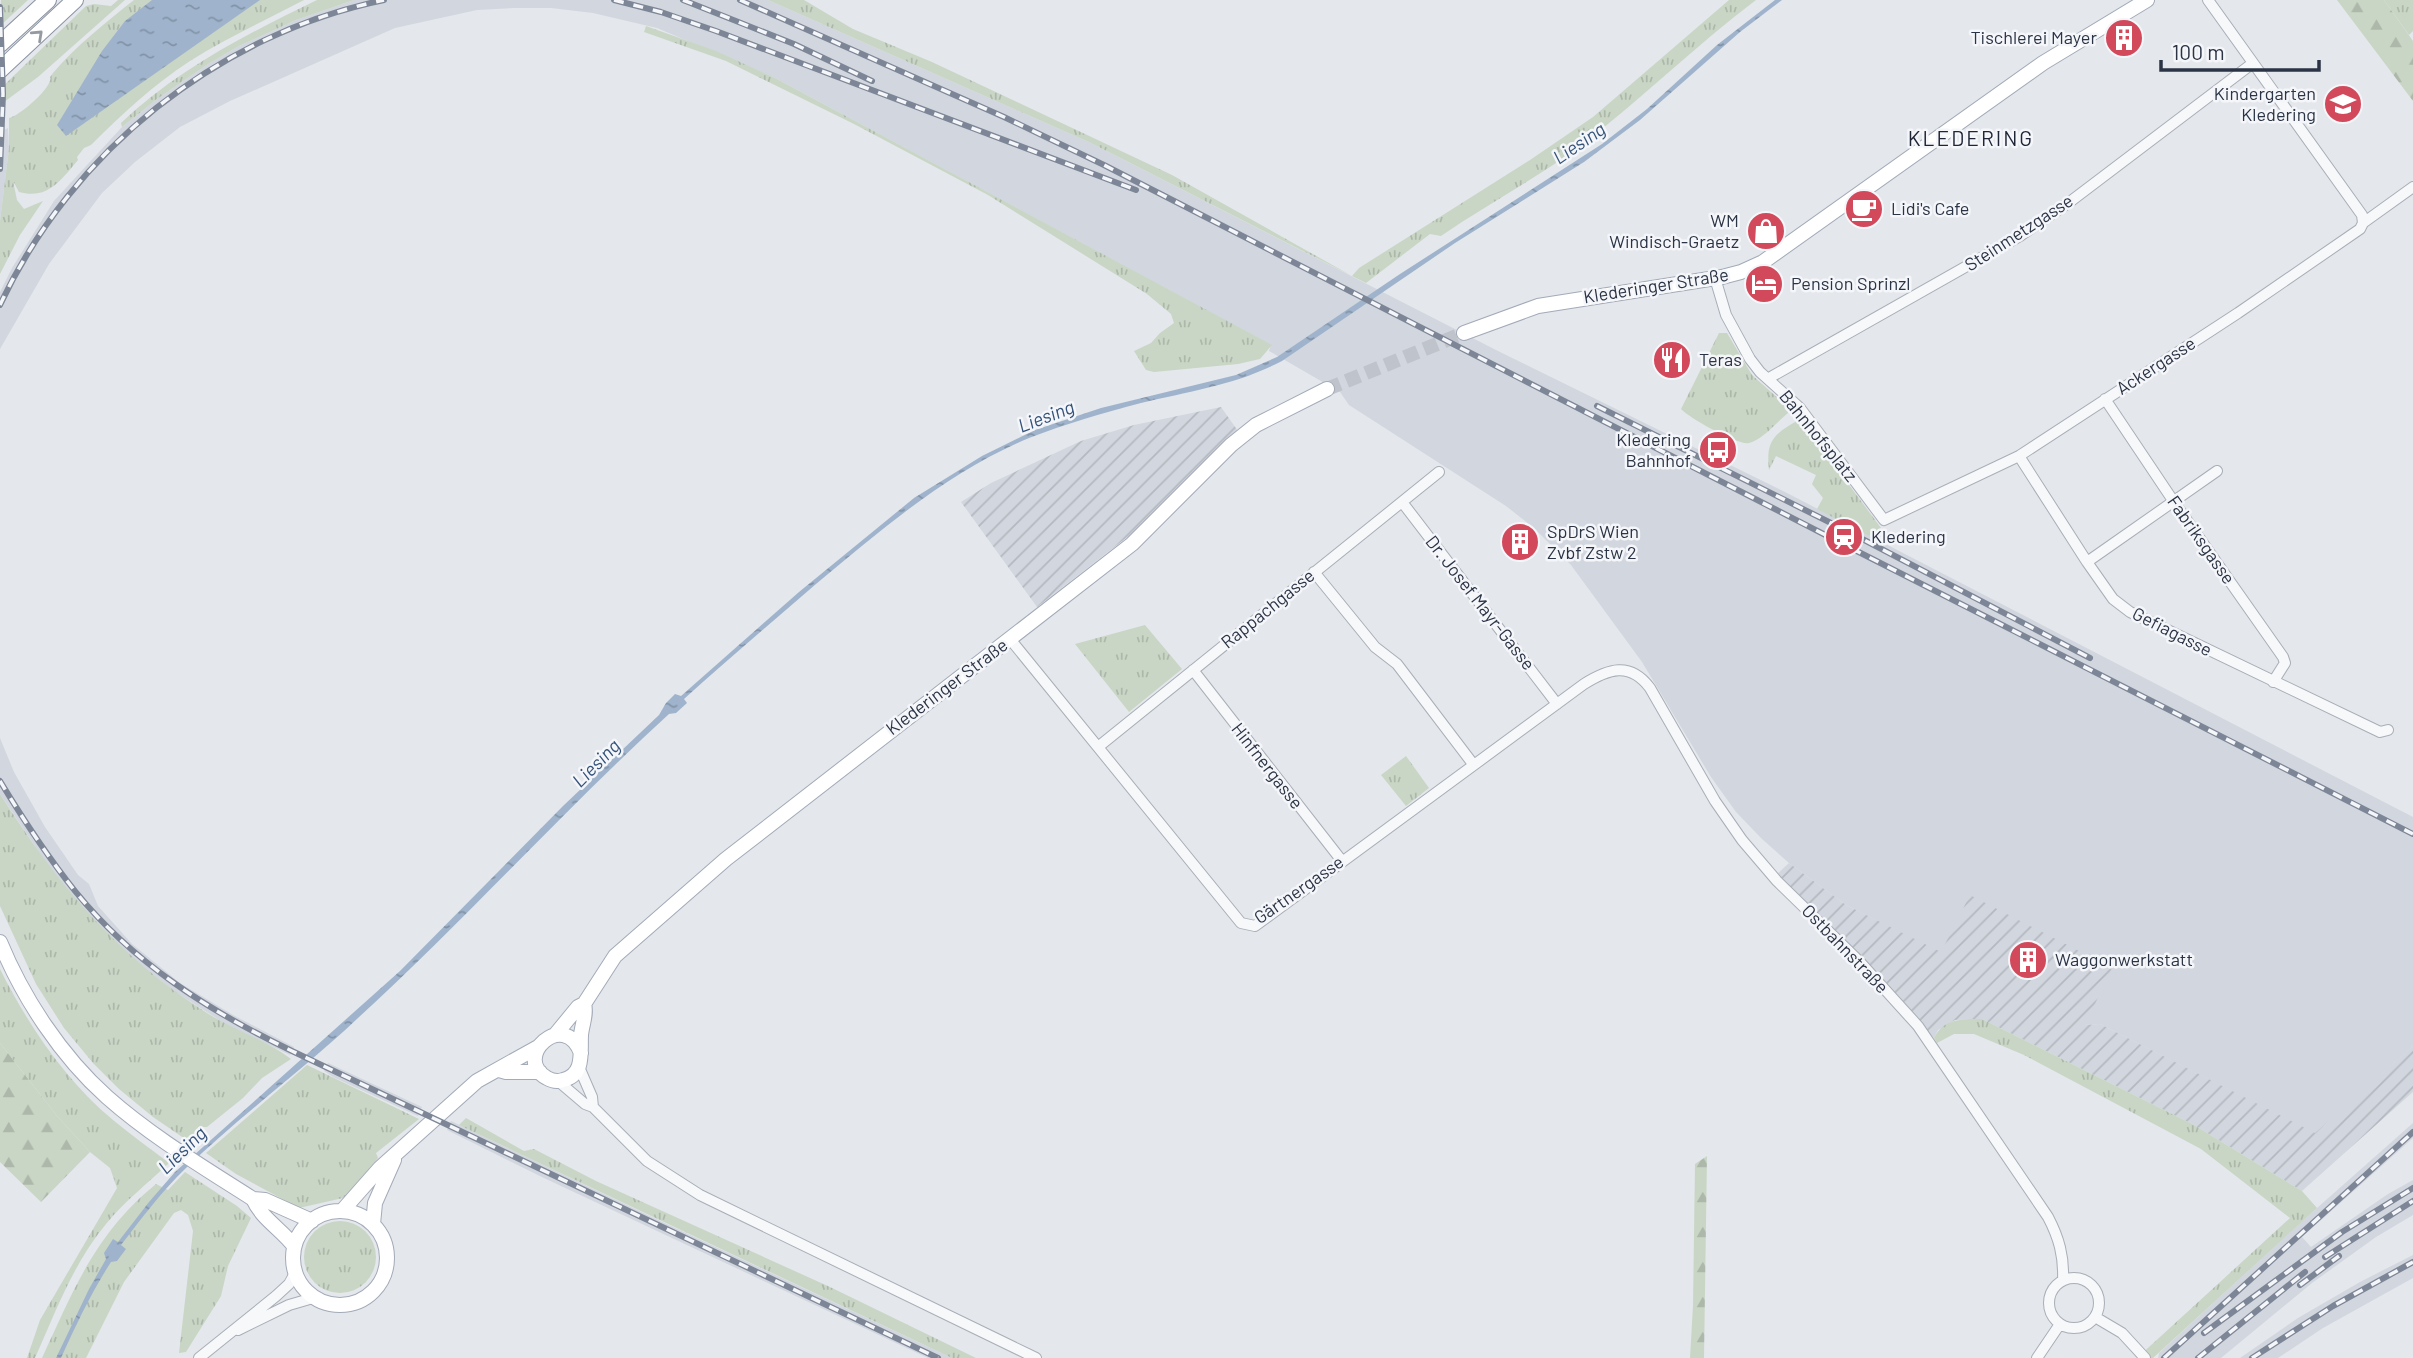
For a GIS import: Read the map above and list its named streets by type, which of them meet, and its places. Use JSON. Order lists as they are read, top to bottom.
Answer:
{
  "streets": {
    "main road": ["Klederinger Straße"],
    "street": [
      "Steinmetzgasse",
      "Ackergasse",
      "Bahnhofsplatz",
      "Fabriksgasse",
      "Dr. Josef Mayr-Gasse",
      "Rappachgasse",
      "Gefiagasse",
      "Hinfnergasse",
      "Gärtnergasse",
      "Ostbahnstraße"
    ]
  },
  "crossings": [
    ["Steinmetzgasse", "Bahnhofsplatz"],
    ["Klederinger Straße", "Bahnhofsplatz"],
    ["Klederinger Straße", "Gärtnergasse"],
    ["Ackergasse", "Bahnhofsplatz"],
    ["Ackergasse", "Fabriksgasse"],
    ["Ackergasse", "Gefiagasse"],
    ["Fabriksgasse", "Gefiagasse"],
    ["Dr. Josef Mayr-Gasse", "Rappachgasse"],
    ["Dr. Josef Mayr-Gasse", "Gärtnergasse"],
    ["Rappachgasse", "Hinfnergasse"],
    ["Rappachgasse", "Gärtnergasse"],
    ["Hinfnergasse", "Gärtnergasse"],
    ["Gärtnergasse", "Ostbahnstraße"]
  ],
  "districts": ["KLEDERING"],
  "water": ["Liesing"],
  "places": {
    "building": ["Tischlerei Mayer", "SpDrS Wien Zvbf Zstw 2", "Waggonwerkstatt"],
    "school or university": ["Kindergarten Kledering"],
    "cafe": ["Lidi's Cafe"],
    "shop": ["WM Windisch-Graetz"],
    "hotel": ["Pension Sprinzl"],
    "restaurant": ["Teras"],
    "bus stop": ["Kledering Bahnhof"],
    "station": ["Kledering"]
  },
  "scale_bar": "100 m"
}
